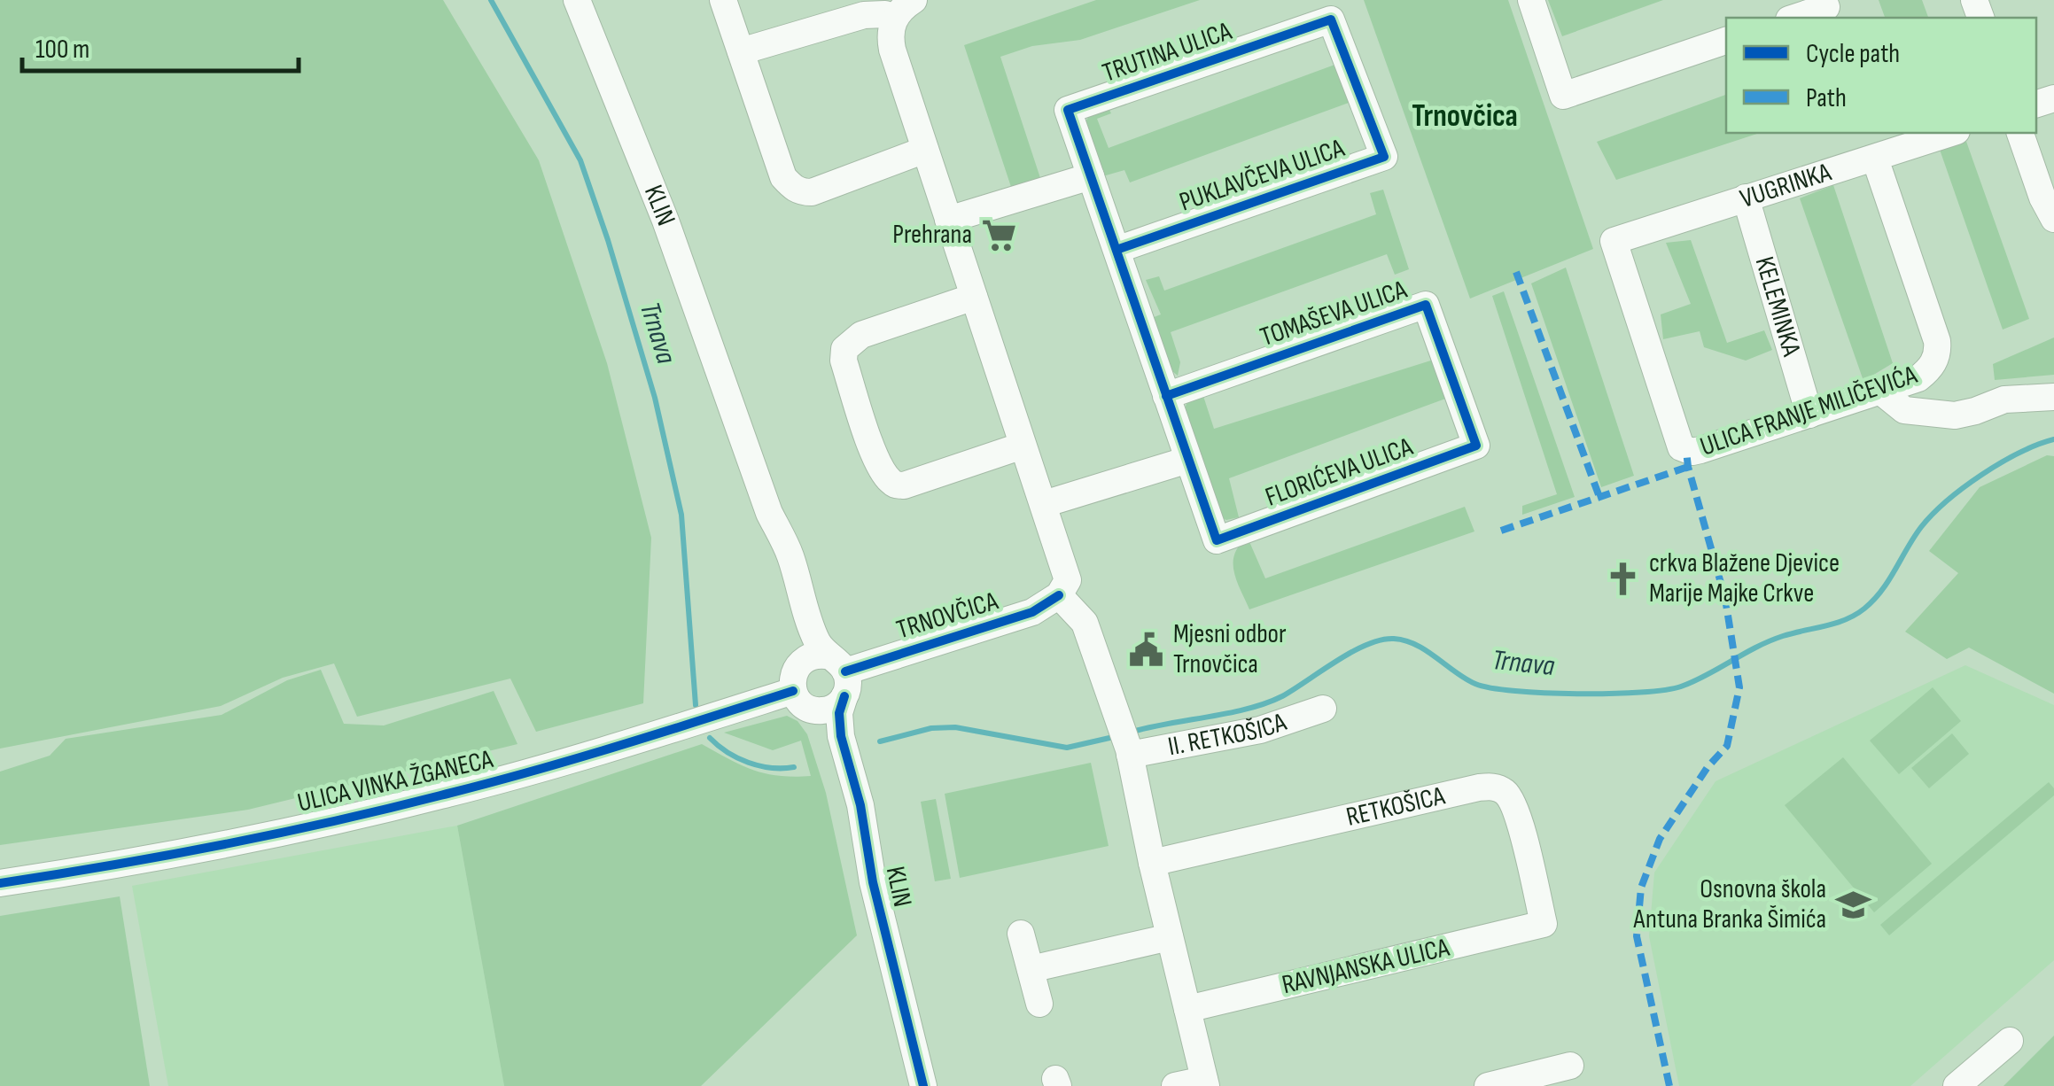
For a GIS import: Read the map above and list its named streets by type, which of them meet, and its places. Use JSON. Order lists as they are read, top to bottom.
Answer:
{
  "streets": {
    "street": [
      "TRUTINA ULICA",
      "PUKLAVČEVA ULICA",
      "VUGRINKA",
      "KLIN",
      "KELEMINKA",
      "TOMAŠEVA ULICA",
      "ULICA FRANJE MILIČEVIĆA",
      "FLORIĆEVA ULICA",
      "TRNOVČICA",
      "II. RETKOŠICA",
      "ULICA VINKA ŽGANECA",
      "RETKOŠICA",
      "RAVNJANSKA ULICA"
    ]
  },
  "crossings": [
    ["TRUTINA ULICA", "PUKLAVČEVA ULICA"],
    ["VUGRINKA", "KELEMINKA"],
    ["VUGRINKA", "ULICA FRANJE MILIČEVIĆA"],
    ["KLIN", "TRNOVČICA"],
    ["KLIN", "ULICA VINKA ŽGANECA"],
    ["KELEMINKA", "ULICA FRANJE MILIČEVIĆA"],
    ["TOMAŠEVA ULICA", "FLORIĆEVA ULICA"],
    ["RETKOŠICA", "RAVNJANSKA ULICA"]
  ],
  "districts": ["Trnovčica"],
  "water": ["Trnava"],
  "places": {
    "supermarket": ["Prehrana"],
    "church": ["crkva Blažene Djevice Marije Majke Crkve"],
    "public building": ["Mjesni odbor Trnovčica"],
    "school or university": ["Osnovna škola Antuna Branka Šimića"]
  },
  "legend": ["Cycle path", "Path"],
  "scale_bar": "100 m"
}
